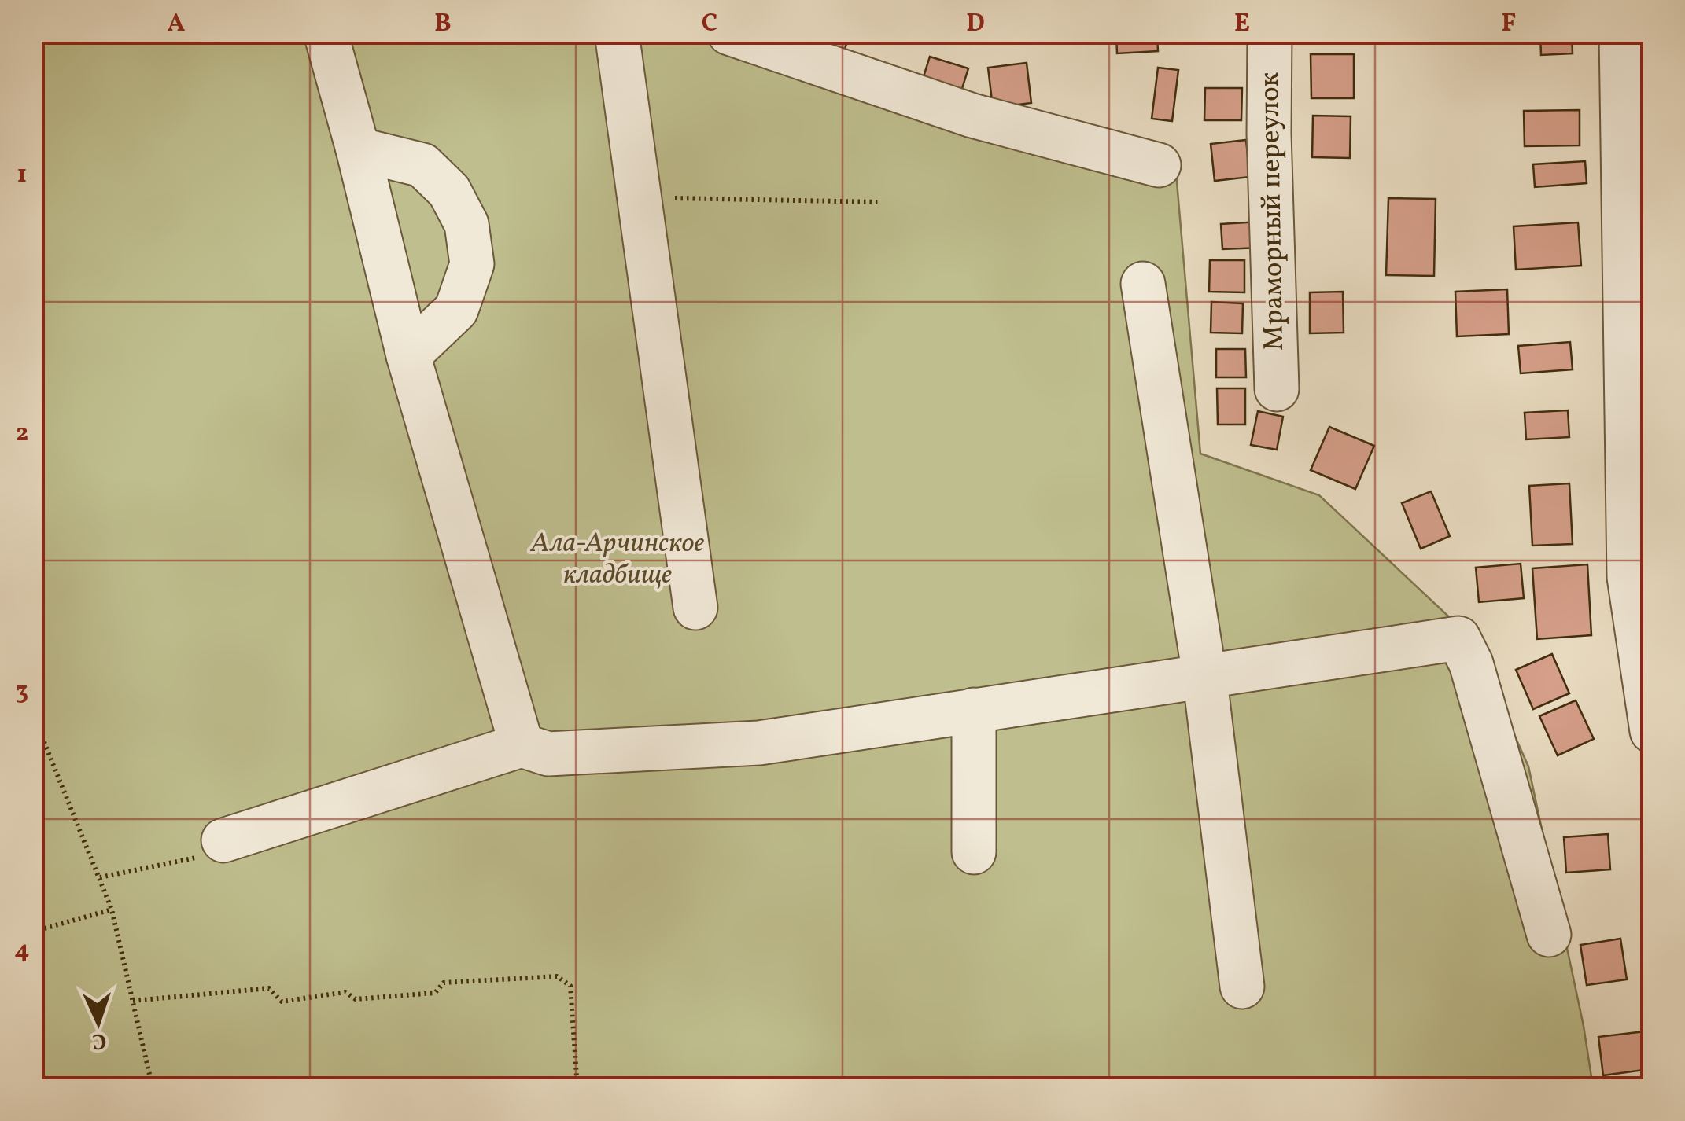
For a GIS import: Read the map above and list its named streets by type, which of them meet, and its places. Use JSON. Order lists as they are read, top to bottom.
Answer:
{
  "streets": {
    "street": ["Мраморный переулок"]
  },
  "parks": ["Ала-Арчинское кладбище"],
  "north": "bottom",
  "grid": {
    "columns": [
      "A",
      "B",
      "C",
      "D",
      "E",
      "F"
    ],
    "rows": [
      "1",
      "2",
      "3",
      "4"
    ]
  }
}
